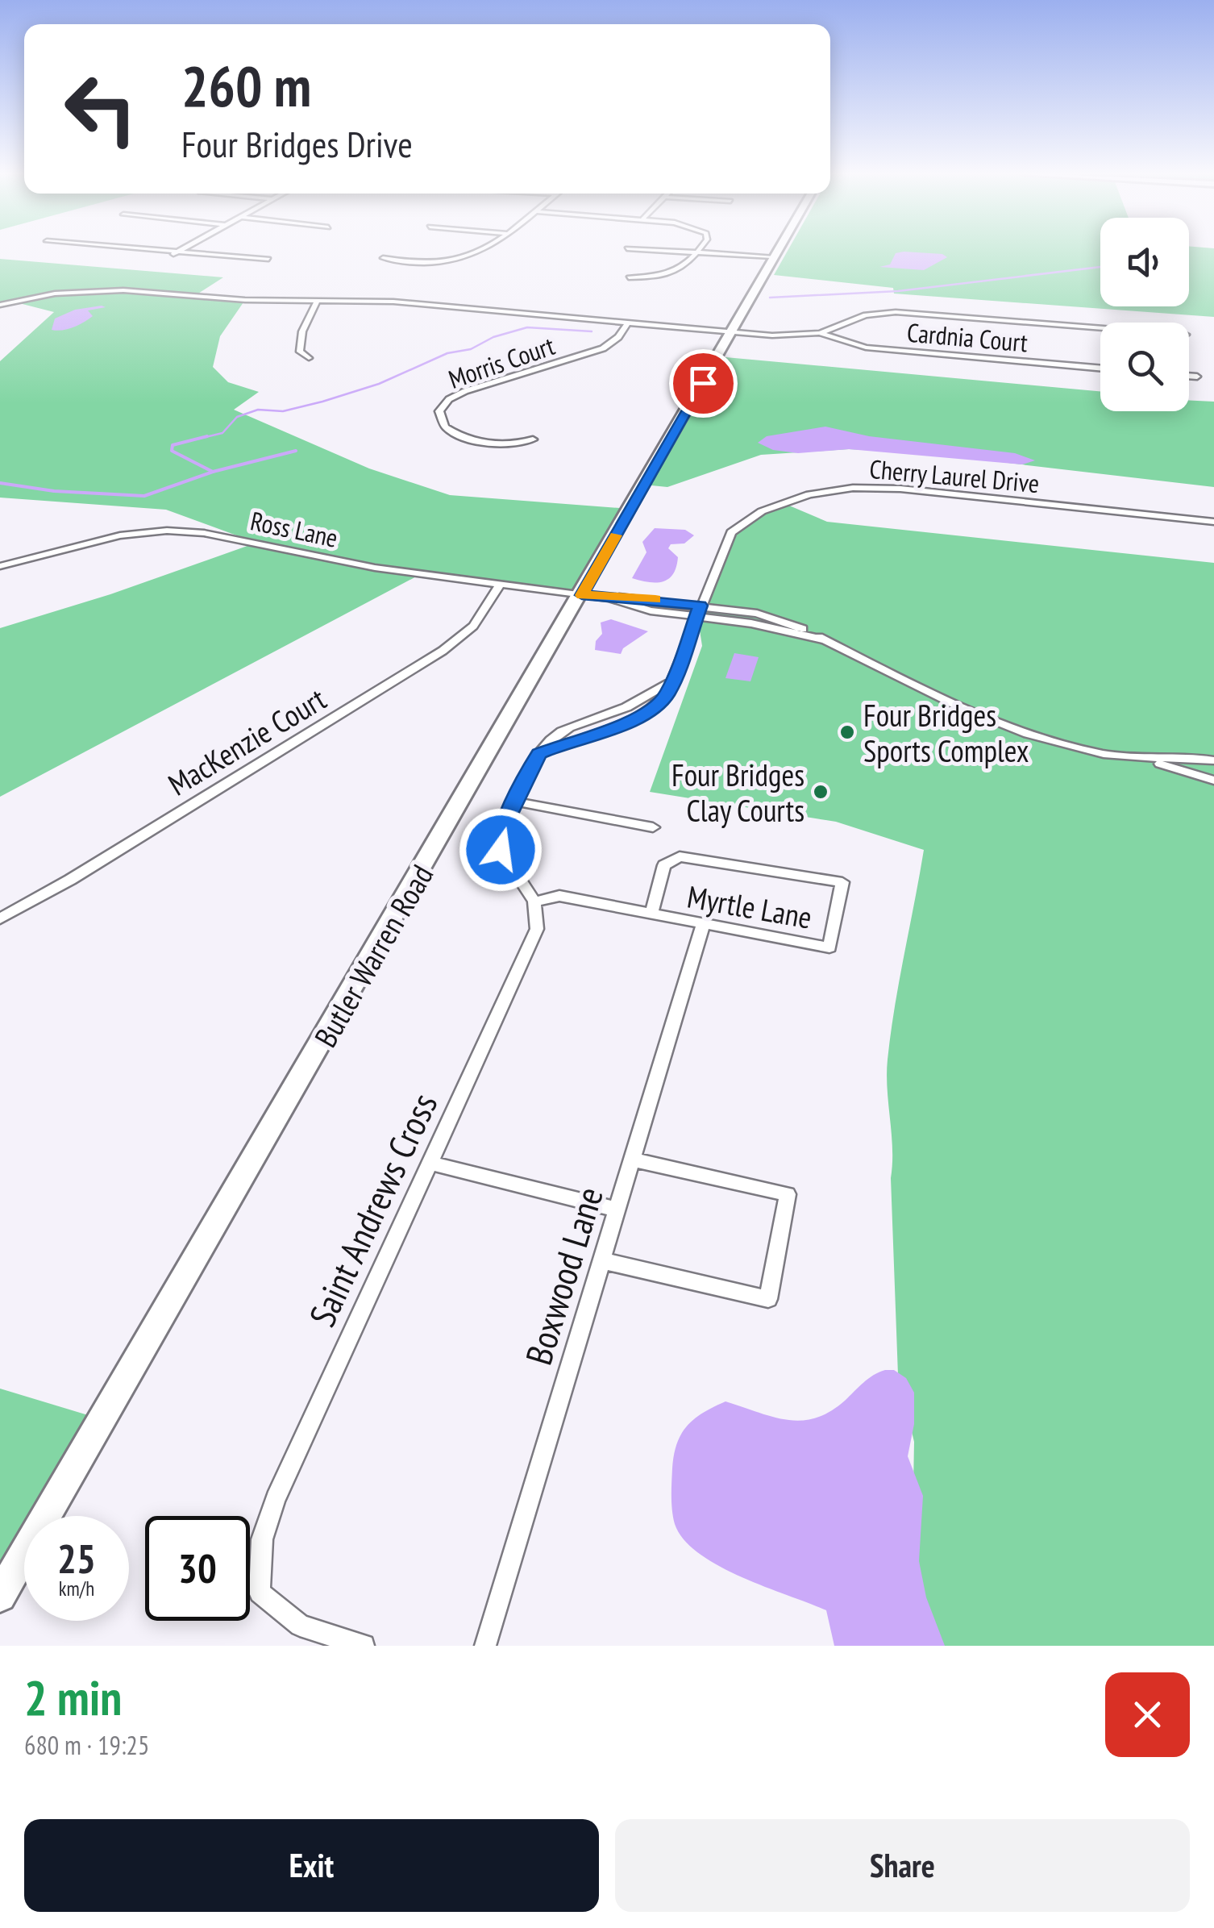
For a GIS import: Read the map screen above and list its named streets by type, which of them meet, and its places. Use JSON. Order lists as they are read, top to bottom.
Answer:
{
  "streets": {
    "main road": ["Butler Warren Road"],
    "street": [
      "Cardnia Court",
      "Morris Court",
      "Cherry Laurel Drive",
      "Ross Lane",
      "MacKenzie Court",
      "Myrtle Lane",
      "Saint Andrews Cross",
      "Boxwood Lane"
    ]
  },
  "crossings": [
    ["Cherry Laurel Drive", "Ross Lane"],
    ["Ross Lane", "MacKenzie Court"],
    ["Ross Lane", "Butler Warren Road"],
    ["Myrtle Lane", "Saint Andrews Cross"],
    ["Myrtle Lane", "Boxwood Lane"]
  ],
  "places": ["Four Bridges Sports Complex", "Four Bridges Clay Courts"],
  "page": {
    "turn": ["260 m", "Four Bridges Drive"],
    "speed": "25 km/h",
    "limit": "30",
    "heading": ["2 min", "680 m · 19:25"],
    "buttons": ["Exit", "Share"]
  }
}
